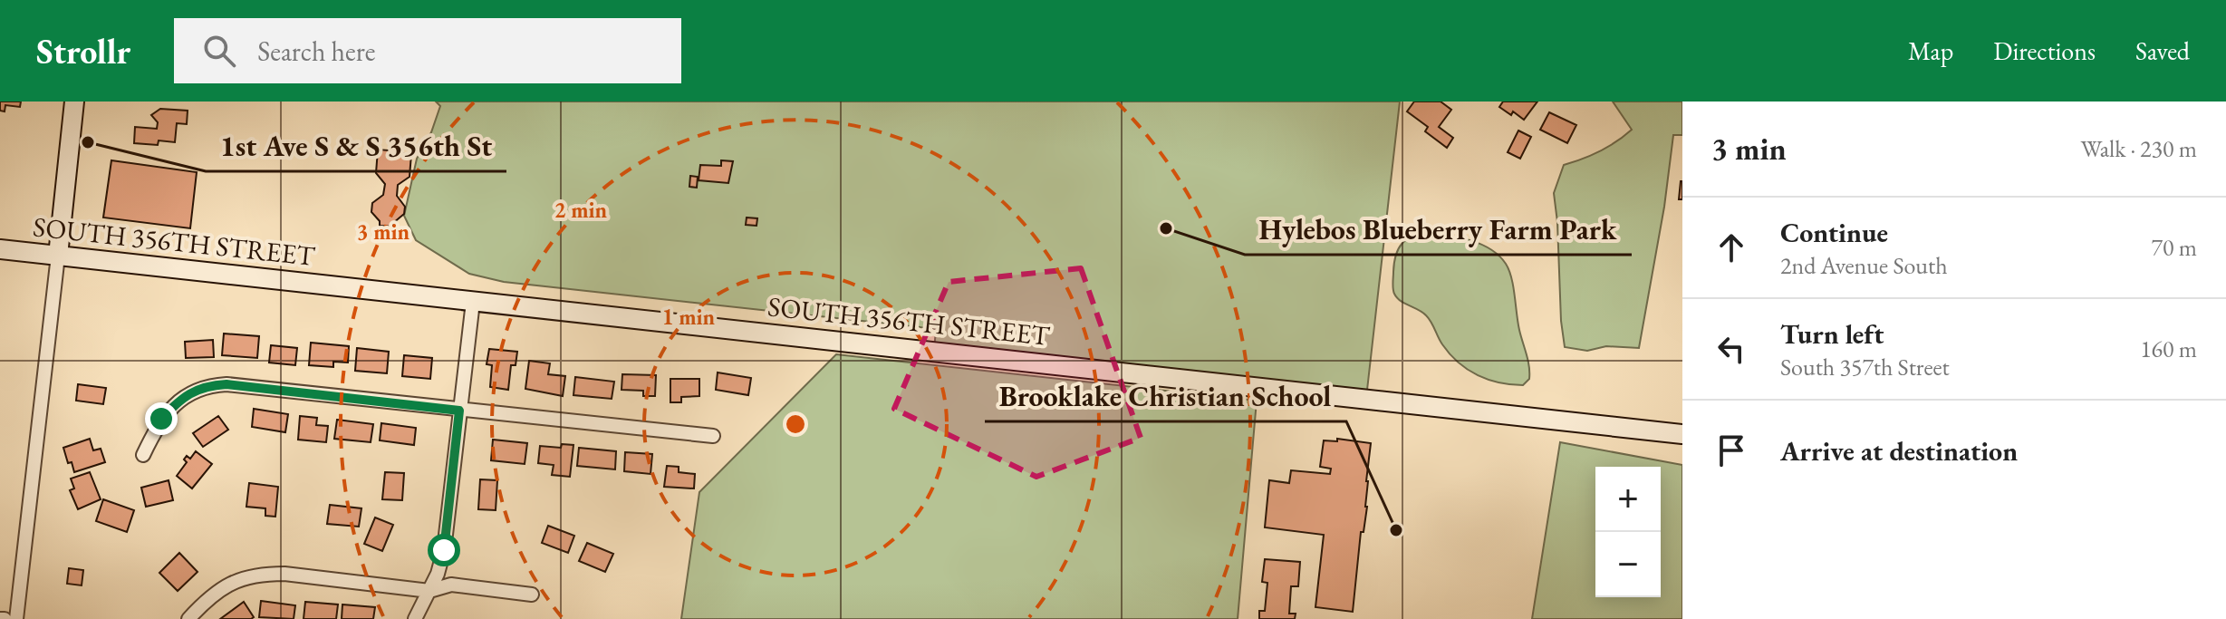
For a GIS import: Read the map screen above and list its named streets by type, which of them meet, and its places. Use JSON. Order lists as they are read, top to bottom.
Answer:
{
  "streets": {
    "main road": ["SOUTH 356TH STREET"]
  },
  "places": ["1st Ave S & S 356th St", "Hylebos Blueberry Farm Park", "Brooklake Christian School"],
  "page": {
    "header": "Strollr",
    "search": "Search here",
    "nav": ["Map", "Directions", "Saved"],
    "heading": ["3 min", "Walk · 230 m"],
    "list": [
      ["Continue", "2nd Avenue South", "70 m"],
      ["Turn left", "South 357th Street", "160 m"],
      "Arrive at destination"
    ],
    "map_buttons": ["+", "−"]
  },
  "rings": ["2 min", "3 min", "1 min"]
}
